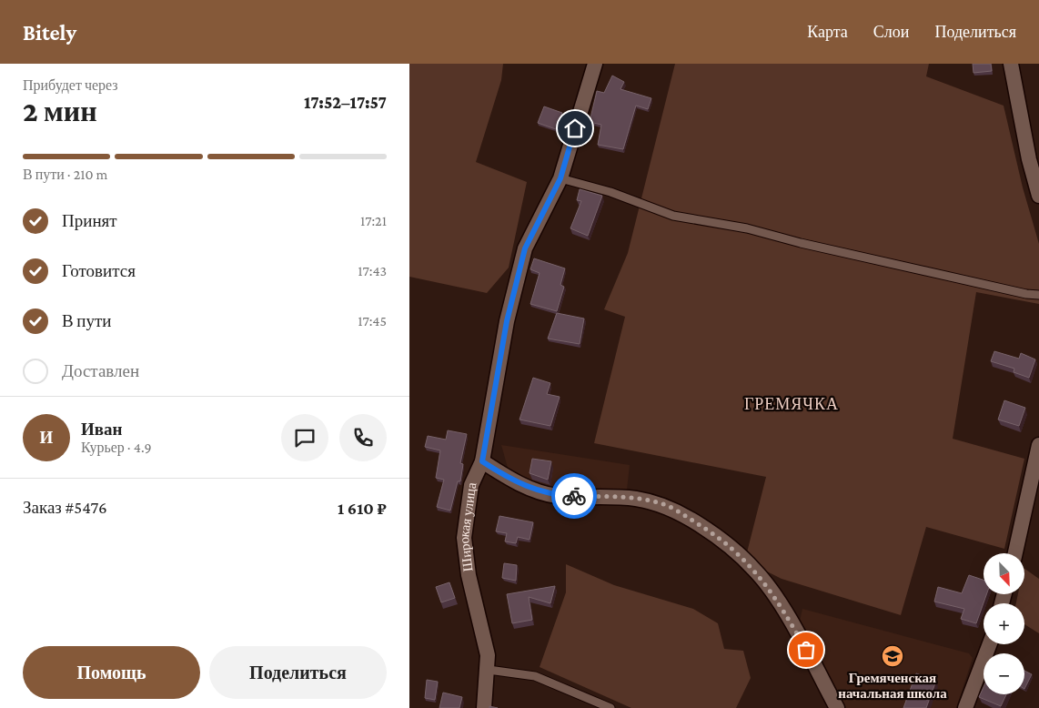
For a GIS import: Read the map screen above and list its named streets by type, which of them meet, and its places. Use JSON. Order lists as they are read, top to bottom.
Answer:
{
  "streets": {
    "street": ["Широкая улица"]
  },
  "districts": ["ГРЕМЯЧКА"],
  "places": {
    "school or university": ["Гремяченская начальная школа"]
  },
  "north": "bottom right",
  "page": {
    "header": "Bitely",
    "nav": ["Карта", "Слои", "Поделиться"],
    "heading": ["2 мин", "Прибудет через", "17:52–17:57"],
    "panel": [
      "Иван",
      "Курьер · 4.9",
      "Заказ #5476",
      "1 610 ₽"
    ],
    "bar": "В пути · 210 m",
    "list": [
      ["Принят", "17:21"],
      ["Готовится", "17:43"],
      ["В пути", "17:45"],
      "Доставлен"
    ],
    "round": "И",
    "map_buttons": ["+", "−"],
    "buttons": ["Помощь", "Поделиться"]
  }
}
